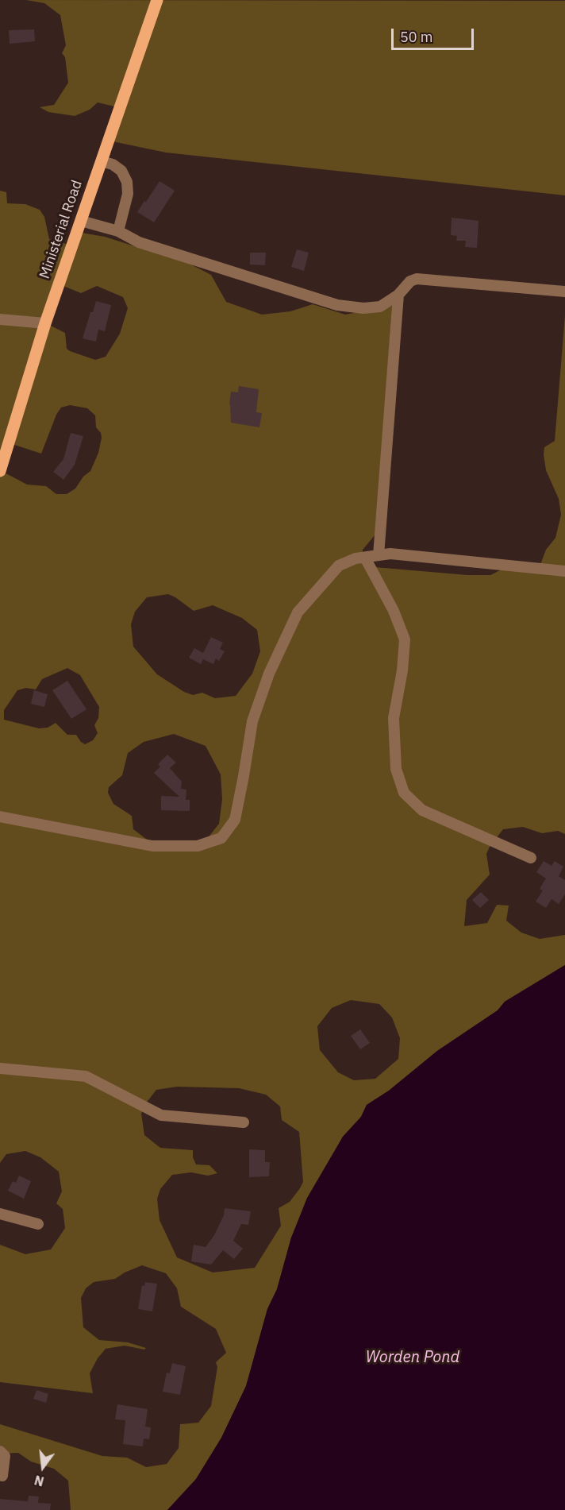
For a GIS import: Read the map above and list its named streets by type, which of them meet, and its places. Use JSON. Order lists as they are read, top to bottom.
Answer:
{
  "streets": {
    "main road": ["Ministerial Road"]
  },
  "water": ["Worden Pond"],
  "scale_bar": "50 m",
  "north": "bottom"
}
